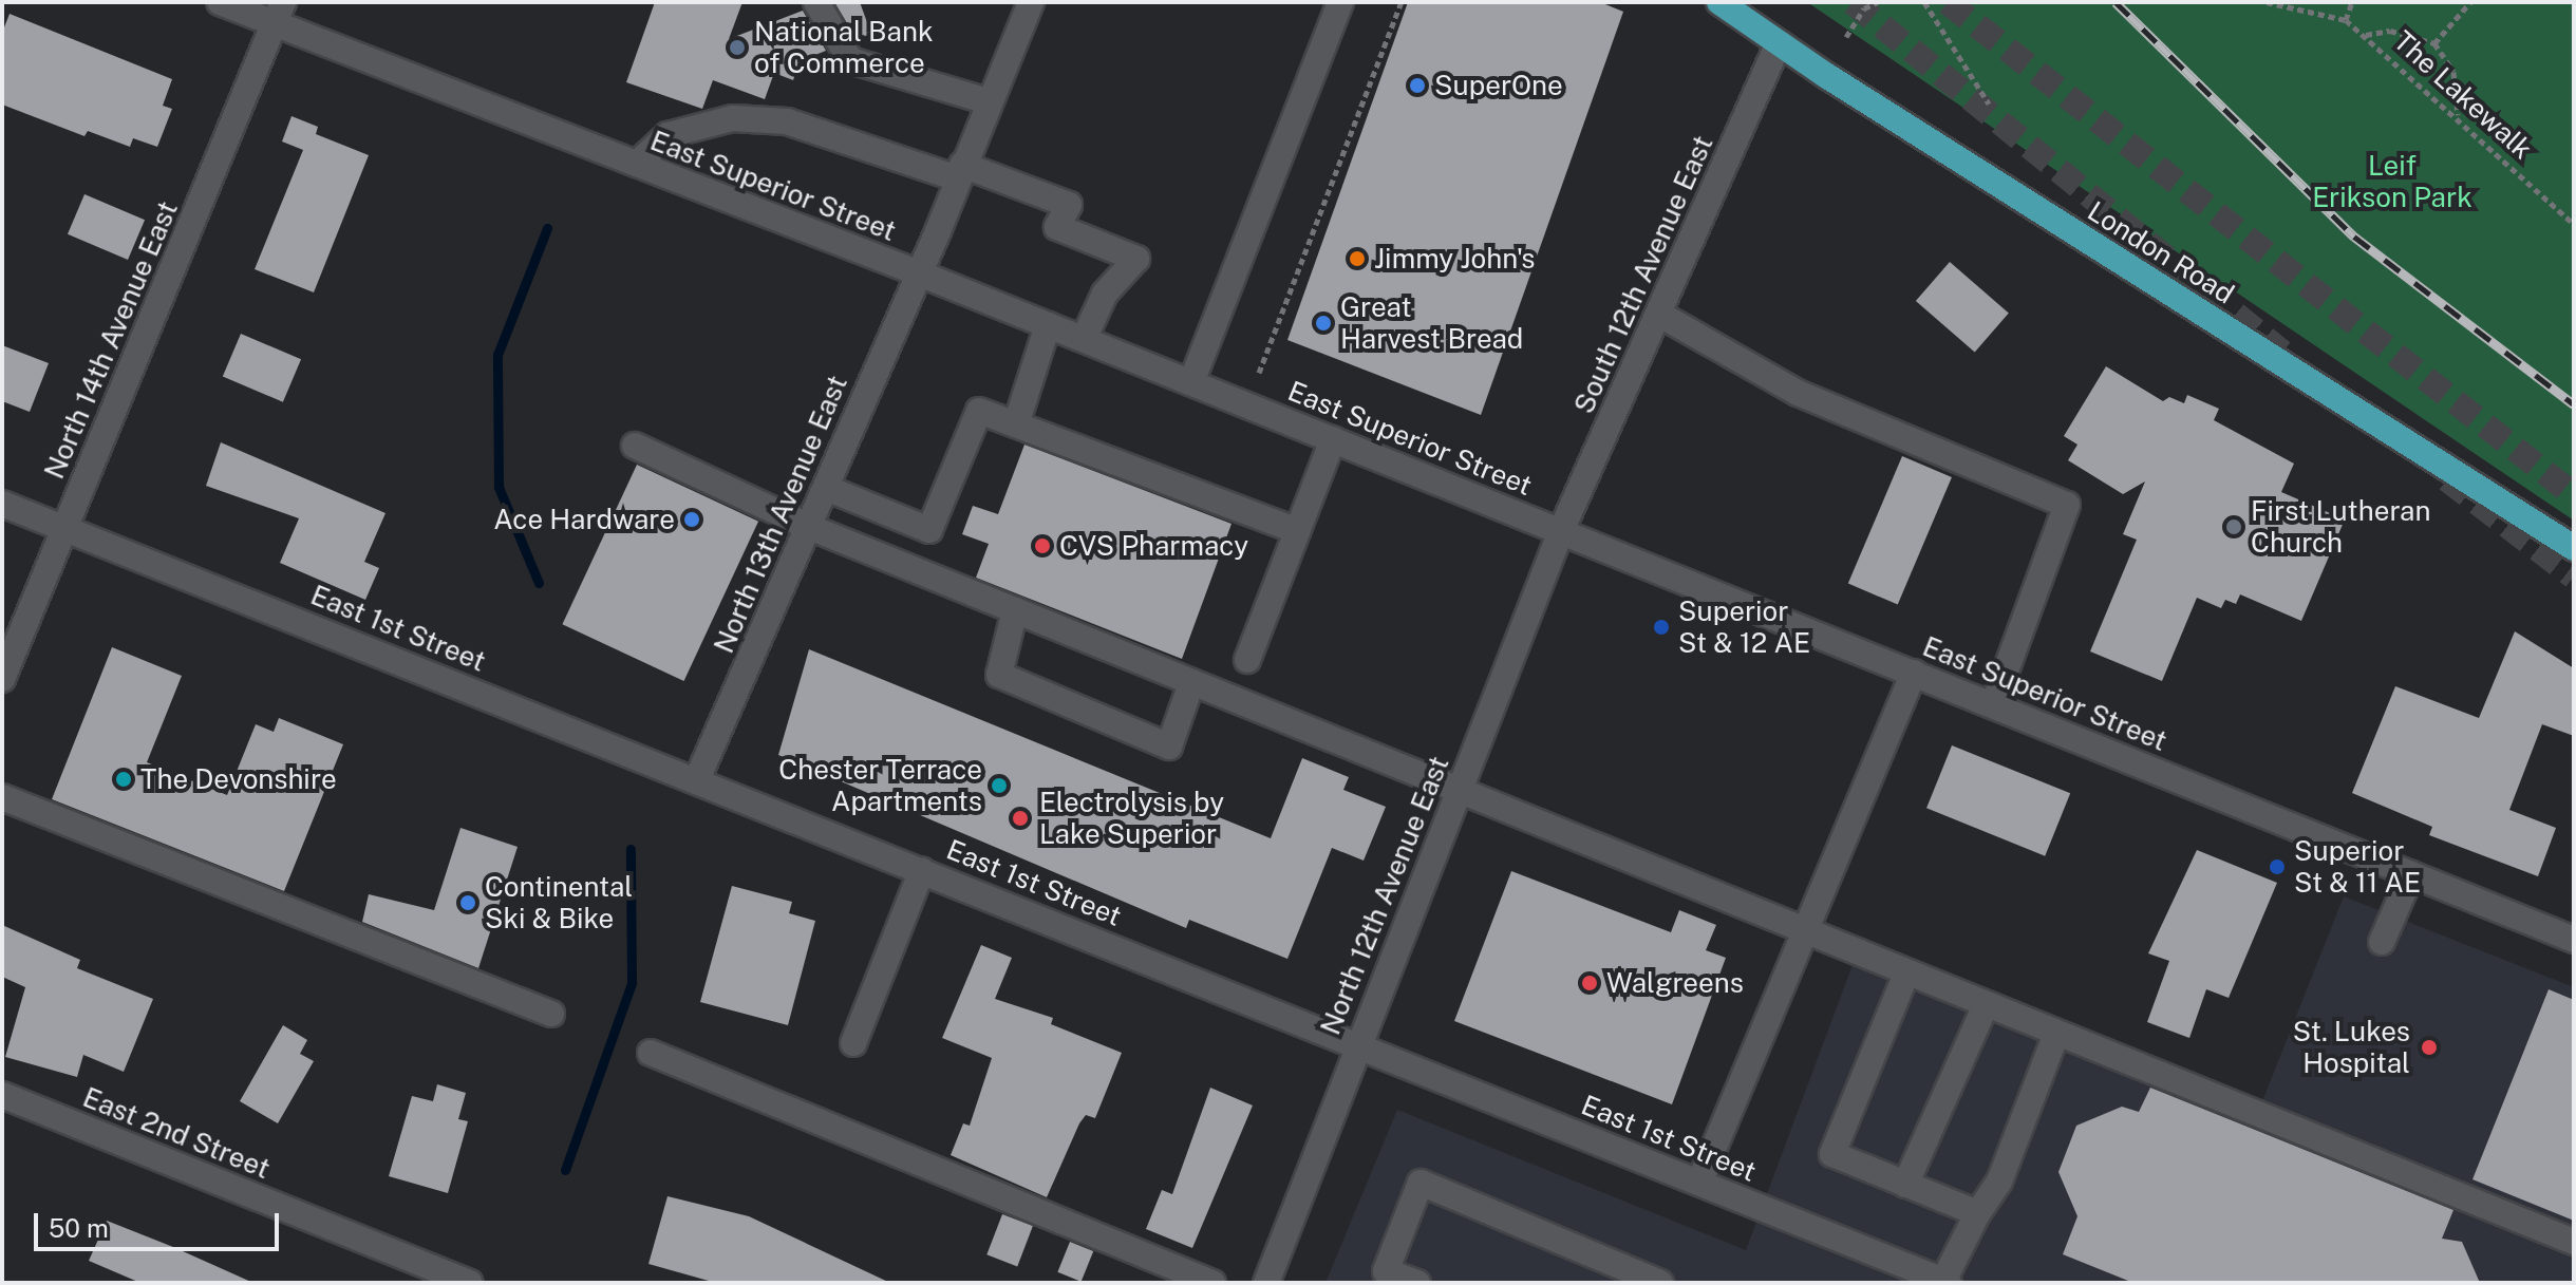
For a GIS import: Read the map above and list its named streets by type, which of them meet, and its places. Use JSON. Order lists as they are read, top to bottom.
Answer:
{
  "streets": {
    "main road": ["London Road"],
    "street": [
      "East Superior Street",
      "South 12th Avenue East",
      "North 14th Avenue East",
      "North 13th Avenue East",
      "East 1st Street",
      "North 12th Avenue East",
      "East 2nd Street"
    ],
    "path": ["The Lakewalk"]
  },
  "crossings": [
    ["East Superior Street", "South 12th Avenue East"],
    ["East Superior Street", "North 14th Avenue East"],
    ["East Superior Street", "North 13th Avenue East"],
    ["East Superior Street", "North 12th Avenue East"],
    ["London Road", "South 12th Avenue East"],
    ["South 12th Avenue East", "North 12th Avenue East"],
    ["North 14th Avenue East", "East 1st Street"],
    ["North 13th Avenue East", "East 1st Street"],
    ["East 1st Street", "North 12th Avenue East"]
  ],
  "parks": ["Leif Erikson Park"],
  "places": [
    "National Bank of Commerce",
    "SuperOne",
    "Jimmy John's",
    "Great Harvest Bread",
    "Ace Hardware",
    "First Lutheran Church",
    "CVS Pharmacy",
    "Superior St & 12 AE",
    "The Devonshire",
    "Chester Terrace Apartments",
    "Electrolysis by Lake Superior",
    "Superior St & 11 AE",
    "Continental Ski & Bike",
    "Walgreens",
    "St. Lukes Hospital"
  ],
  "scale_bar": "50 m"
}
